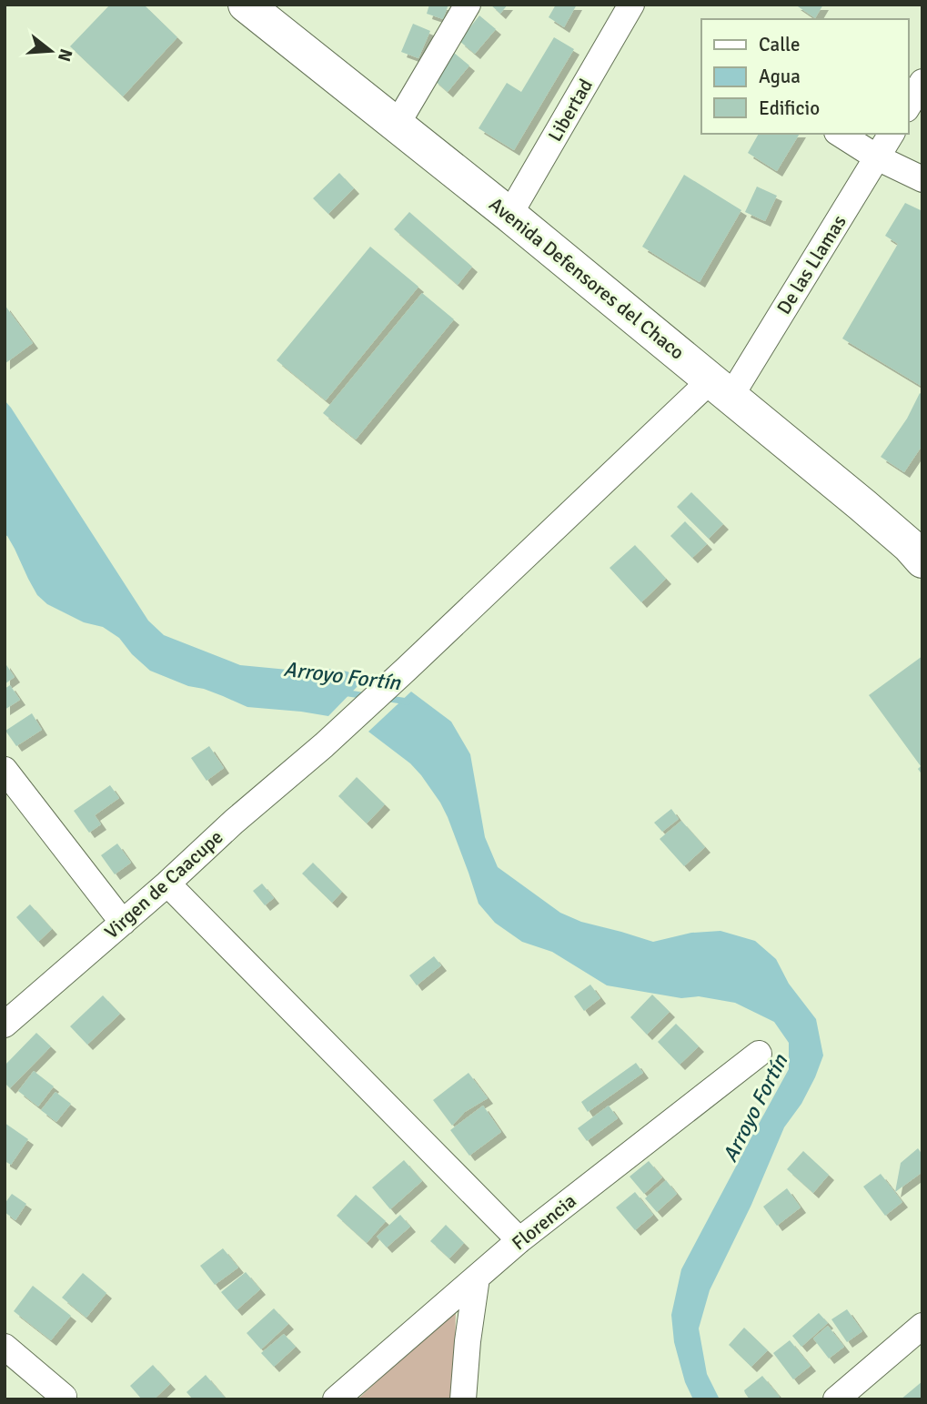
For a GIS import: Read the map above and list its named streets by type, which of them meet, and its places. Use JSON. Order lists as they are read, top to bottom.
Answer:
{
  "streets": {
    "main road": ["Avenida Defensores del Chaco"],
    "street": [
      "Libertad",
      "De las Llamas",
      "Virgen de Caacupe",
      "Florencia"
    ]
  },
  "crossings": [
    ["Libertad", "Avenida Defensores del Chaco"],
    ["De las Llamas", "Avenida Defensores del Chaco"],
    ["De las Llamas", "Virgen de Caacupe"]
  ],
  "water": ["Arroyo Fortín"],
  "legend": ["Calle", "Agua", "Edificio"],
  "north": "right"
}
